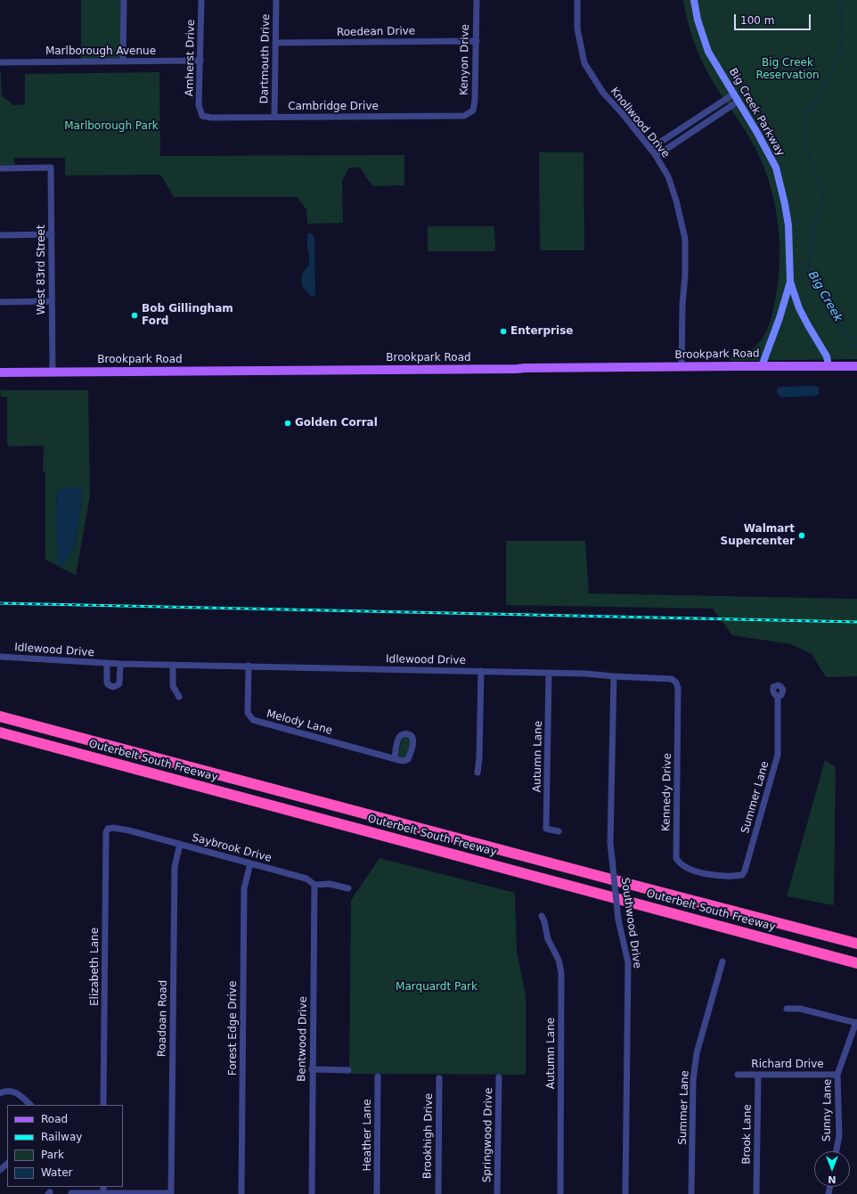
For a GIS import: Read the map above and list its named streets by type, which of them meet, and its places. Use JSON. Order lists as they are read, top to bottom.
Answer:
{
  "streets": {
    "highway": ["Outerbelt South Freeway"],
    "main road": ["Brookpark Road"],
    "street": [
      "Roedean Drive",
      "Marlborough Avenue",
      "Amherst Drive",
      "Dartmouth Drive",
      "Kenyon Drive",
      "Cambridge Drive",
      "Big Creek Parkway",
      "Knollwood Drive",
      "West 83rd Street",
      "Idlewood Drive",
      "Melody Lane",
      "Autumn Lane",
      "Kennedy Drive",
      "Summer Lane",
      "Saybrook Drive",
      "Southwood Drive",
      "Elizabeth Lane",
      "Roadoan Road",
      "Forest Edge Drive",
      "Bentwood Drive",
      "Richard Drive",
      "Sunny Lane",
      "Brook Lane",
      "Heather Lane",
      "Springwood Drive",
      "Brookhigh Drive"
    ]
  },
  "crossings": [
    ["Roedean Drive", "Dartmouth Drive"],
    ["Roedean Drive", "Kenyon Drive"],
    ["Marlborough Avenue", "Amherst Drive"],
    ["Amherst Drive", "Cambridge Drive"],
    ["Dartmouth Drive", "Cambridge Drive"],
    ["Kenyon Drive", "Cambridge Drive"],
    ["Big Creek Parkway", "Brookpark Road"],
    ["Knollwood Drive", "Brookpark Road"],
    ["West 83rd Street", "Brookpark Road"],
    ["Idlewood Drive", "Melody Lane"],
    ["Idlewood Drive", "Autumn Lane"],
    ["Idlewood Drive", "Kennedy Drive"],
    ["Idlewood Drive", "Southwood Drive"],
    ["Kennedy Drive", "Summer Lane"],
    ["Saybrook Drive", "Elizabeth Lane"],
    ["Saybrook Drive", "Roadoan Road"],
    ["Saybrook Drive", "Forest Edge Drive"],
    ["Saybrook Drive", "Bentwood Drive"],
    ["Richard Drive", "Sunny Lane"],
    ["Richard Drive", "Brook Lane"]
  ],
  "water": ["Big Creek"],
  "parks": ["Big Creek Reservation", "Marlborough Park", "Marquardt Park"],
  "places": [
    "Bob Gillingham Ford",
    "Enterprise",
    "Golden Corral",
    "Walmart Supercenter"
  ],
  "legend": [
    "Road",
    "Railway",
    "Park",
    "Water"
  ],
  "scale_bar": "100 m",
  "north": "bottom"
}
